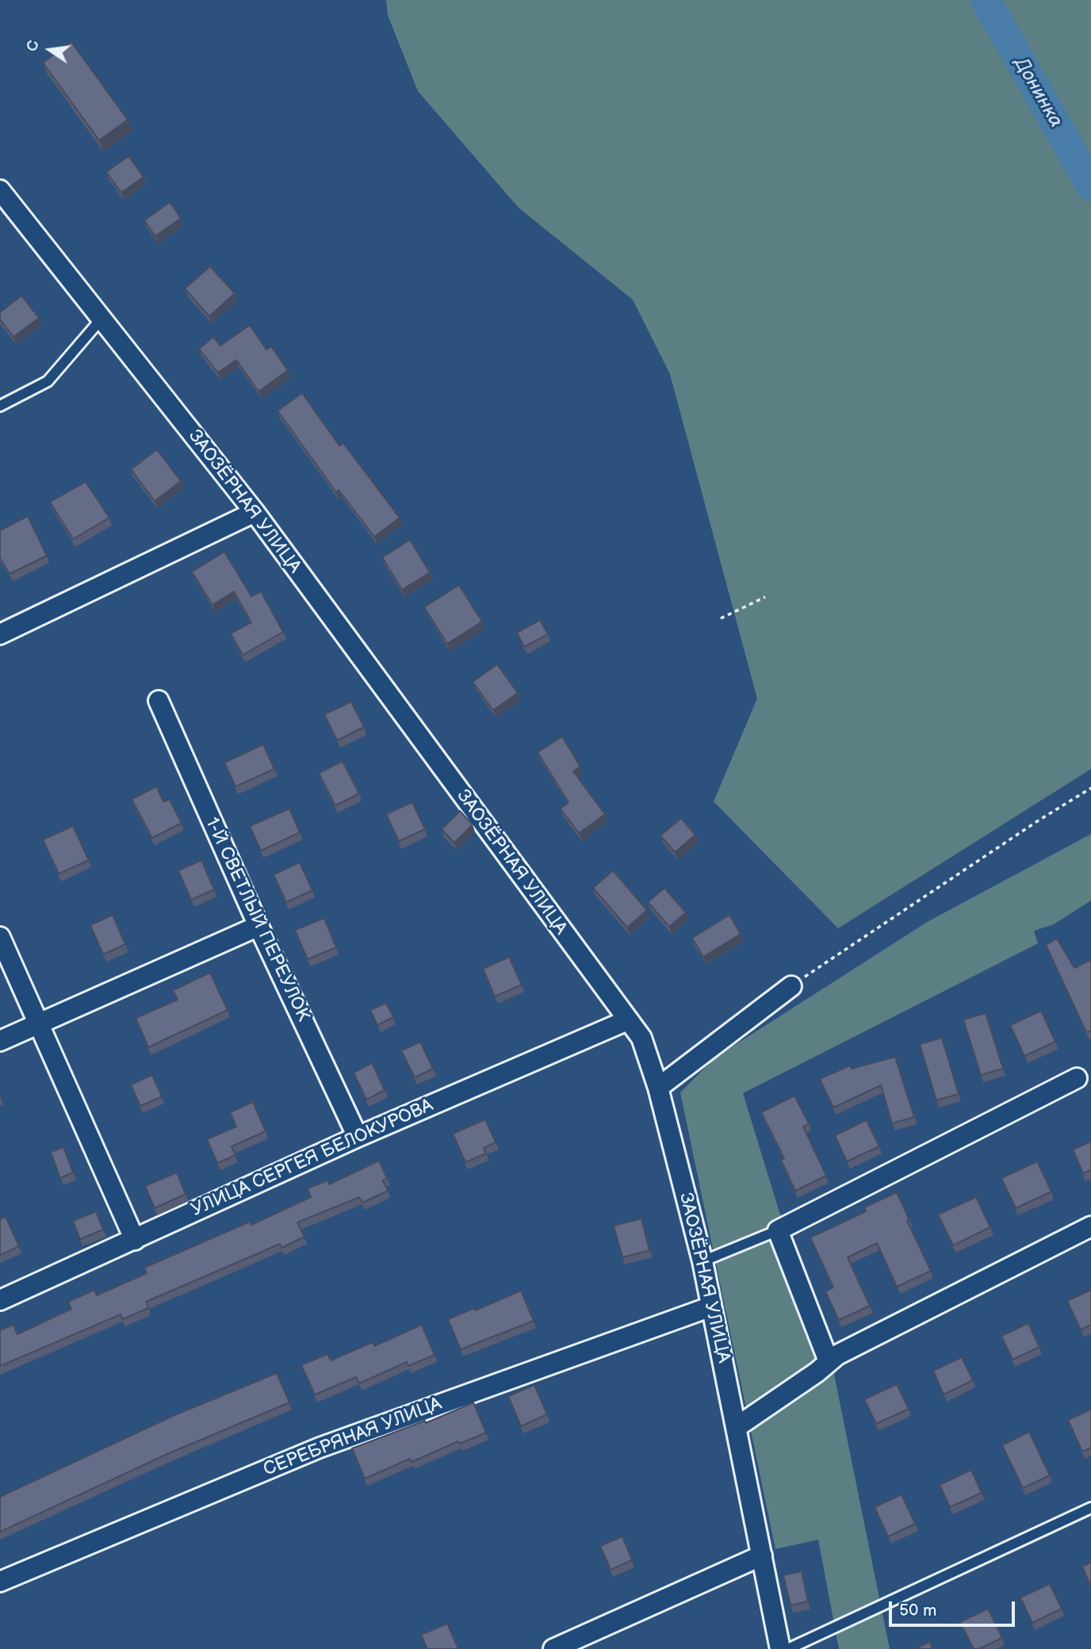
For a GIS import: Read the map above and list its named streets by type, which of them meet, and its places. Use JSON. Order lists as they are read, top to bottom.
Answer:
{
  "streets": {
    "street": [
      "ЗАОЗЁРНАЯ УЛИЦА",
      "1-Й СВЕТЛЫЙ ПЕРЕУЛОК",
      "УЛИЦА СЕРГЕЯ БЕЛОКУРОВА",
      "СЕРЕБРЯНАЯ УЛИЦА"
    ]
  },
  "crossings": [
    ["ЗАОЗЁРНАЯ УЛИЦА", "УЛИЦА СЕРГЕЯ БЕЛОКУРОВА"],
    ["ЗАОЗЁРНАЯ УЛИЦА", "СЕРЕБРЯНАЯ УЛИЦА"],
    ["1-Й СВЕТЛЫЙ ПЕРЕУЛОК", "УЛИЦА СЕРГЕЯ БЕЛОКУРОВА"]
  ],
  "water": ["Донинка"],
  "scale_bar": "50 m",
  "north": "left"
}
